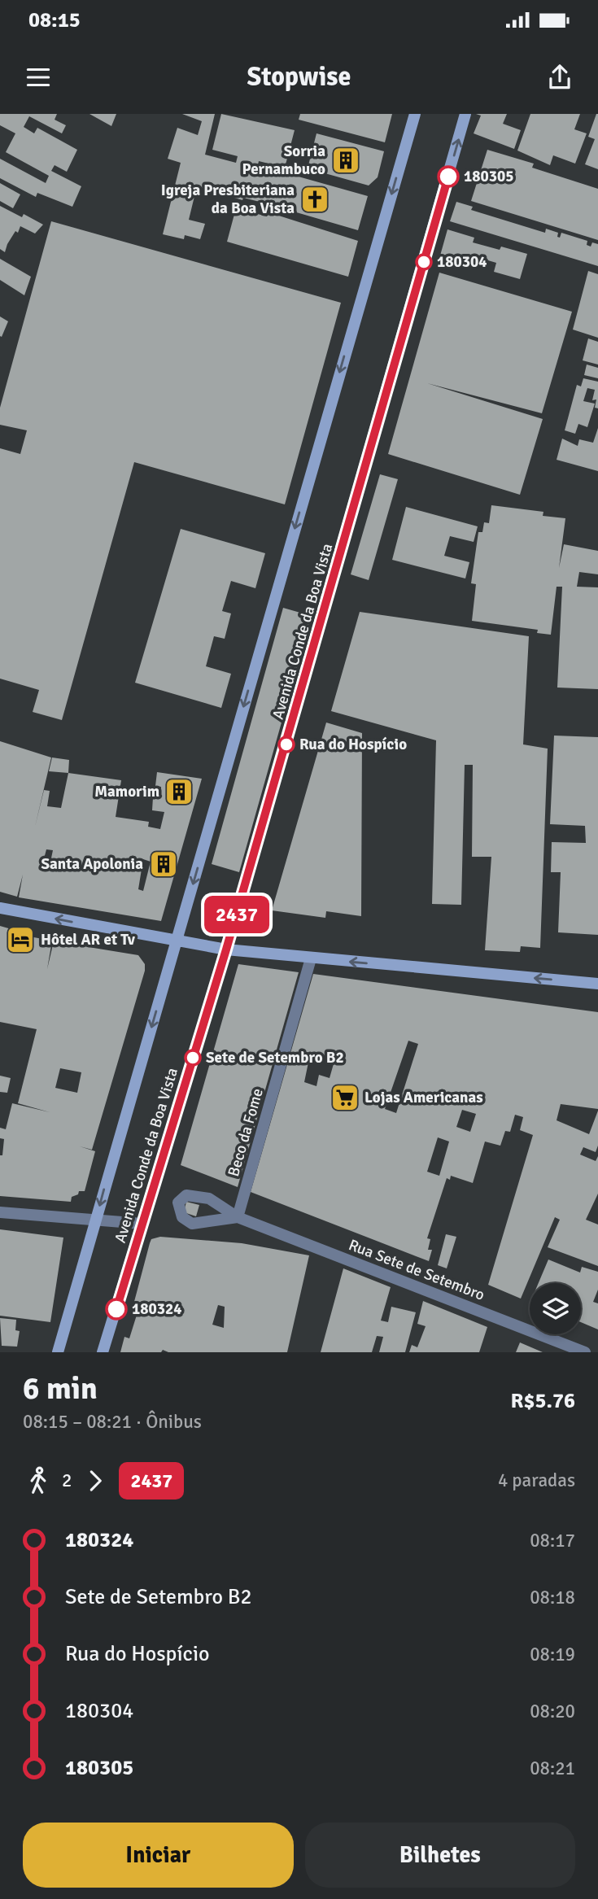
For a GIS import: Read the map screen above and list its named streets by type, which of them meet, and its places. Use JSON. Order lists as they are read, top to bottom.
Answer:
{
  "streets": {
    "main road": ["Avenida Conde da Boa Vista"],
    "street": ["Beco da Fome", "Rua Sete de Setembro"]
  },
  "crossings": [
    ["Beco da Fome", "Rua Sete de Setembro"]
  ],
  "places": {
    "building": ["Sorria Pernambuco", "Mamorim", "Santa Apolonia"],
    "other": [
      "180305",
      "180304",
      "Rua do Hospício",
      "Sete de Setembro B2",
      "180324"
    ],
    "church": ["Igreja Presbiteriana da Boa Vista"],
    "hotel": ["Hôtel AR et Tv"],
    "supermarket": ["Lojas Americanas"]
  },
  "lines": ["bus line 2437"],
  "page": {
    "status": "08:15",
    "header": "Stopwise",
    "on_map": "2437",
    "heading": ["6 min", "08:15 – 08:21 · Ônibus", "R$5.76"],
    "legs": ["2", "2437", "4 paradas"],
    "list": [
      {
        "name": "180324",
        "value": "08:17"
      },
      {
        "name": "Sete de Setembro B2",
        "value": "08:18"
      },
      {
        "name": "Rua do Hospício",
        "value": "08:19"
      },
      {
        "name": "180304",
        "value": "08:20"
      },
      {
        "name": "180305",
        "value": "08:21"
      }
    ],
    "buttons": ["Iniciar", "Bilhetes"]
  }
}
